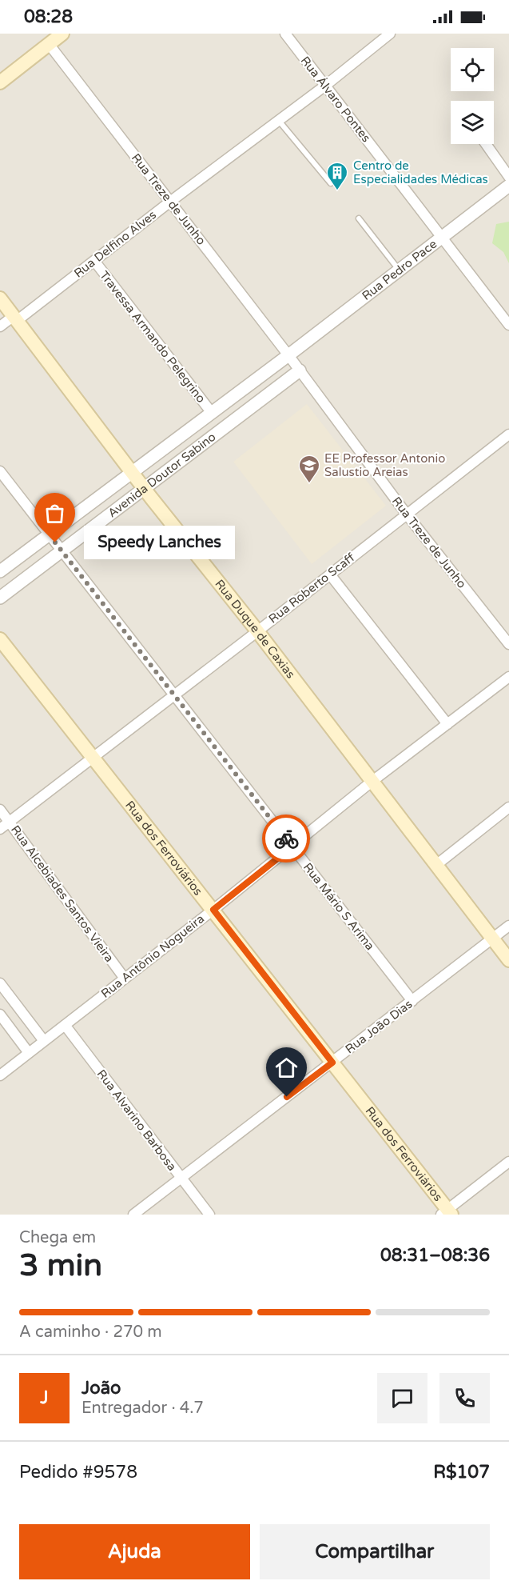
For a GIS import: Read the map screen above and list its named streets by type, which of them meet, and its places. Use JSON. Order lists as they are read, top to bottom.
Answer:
{
  "streets": {
    "main road": ["Rua Duque de Caxias", "Rua dos Ferroviários"],
    "street": [
      "Rua Álvaro Pontes",
      "Rua Treze de Junho",
      "Rua Delfino Alves",
      "Rua Pedro Pace",
      "Travessa Armando Pelegrino",
      "Avenida Doutor Sabino",
      "Rua Roberto Scaff",
      "Rua Alcebiades Santos Vieira",
      "Rua Mário S Arima",
      "Rua Antônio Nogueira",
      "Rua João Dias",
      "Rua Alvarino Barbosa"
    ]
  },
  "crossings": [
    ["Rua Álvaro Pontes", "Rua Delfino Alves"],
    ["Rua Álvaro Pontes", "Rua Pedro Pace"],
    ["Rua Treze de Junho", "Rua Delfino Alves"],
    ["Rua Treze de Junho", "Rua Pedro Pace"],
    ["Rua Treze de Junho", "Avenida Doutor Sabino"],
    ["Rua Treze de Junho", "Rua Roberto Scaff"],
    ["Rua Delfino Alves", "Travessa Armando Pelegrino"],
    ["Rua Delfino Alves", "Rua Duque de Caxias"],
    ["Rua Pedro Pace", "Avenida Doutor Sabino"],
    ["Travessa Armando Pelegrino", "Avenida Doutor Sabino"],
    ["Avenida Doutor Sabino", "Rua Duque de Caxias"],
    ["Avenida Doutor Sabino", "Rua Mário S Arima"],
    ["Rua Roberto Scaff", "Rua Duque de Caxias"],
    ["Rua Roberto Scaff", "Rua dos Ferroviários"],
    ["Rua Roberto Scaff", "Rua Alcebiades Santos Vieira"],
    ["Rua Roberto Scaff", "Rua Mário S Arima"],
    ["Rua Duque de Caxias", "Rua Antônio Nogueira"],
    ["Rua Duque de Caxias", "Rua João Dias"],
    ["Rua dos Ferroviários", "Rua Antônio Nogueira"],
    ["Rua dos Ferroviários", "Rua João Dias"],
    ["Rua Alcebiades Santos Vieira", "Rua Antônio Nogueira"],
    ["Rua Mário S Arima", "Rua Antônio Nogueira"],
    ["Rua Mário S Arima", "Rua João Dias"],
    ["Rua Antônio Nogueira", "Rua Alvarino Barbosa"],
    ["Rua João Dias", "Rua Alvarino Barbosa"]
  ],
  "places": {
    "building": ["Centro de Especialidades Médicas"],
    "school or university": ["EE Professor Antonio Salustio Areias"],
    "other": ["Speedy Lanches"]
  },
  "page": {
    "status": "08:28",
    "bubble": "Speedy Lanches",
    "heading": ["3 min", "Chega em", "08:31–08:36"],
    "panel": [
      "João",
      "Entregador · 4.7",
      "Pedido #9578",
      "R$107"
    ],
    "bar": "A caminho · 270 m",
    "round": "J",
    "buttons": ["Ajuda", "Compartilhar"]
  }
}
